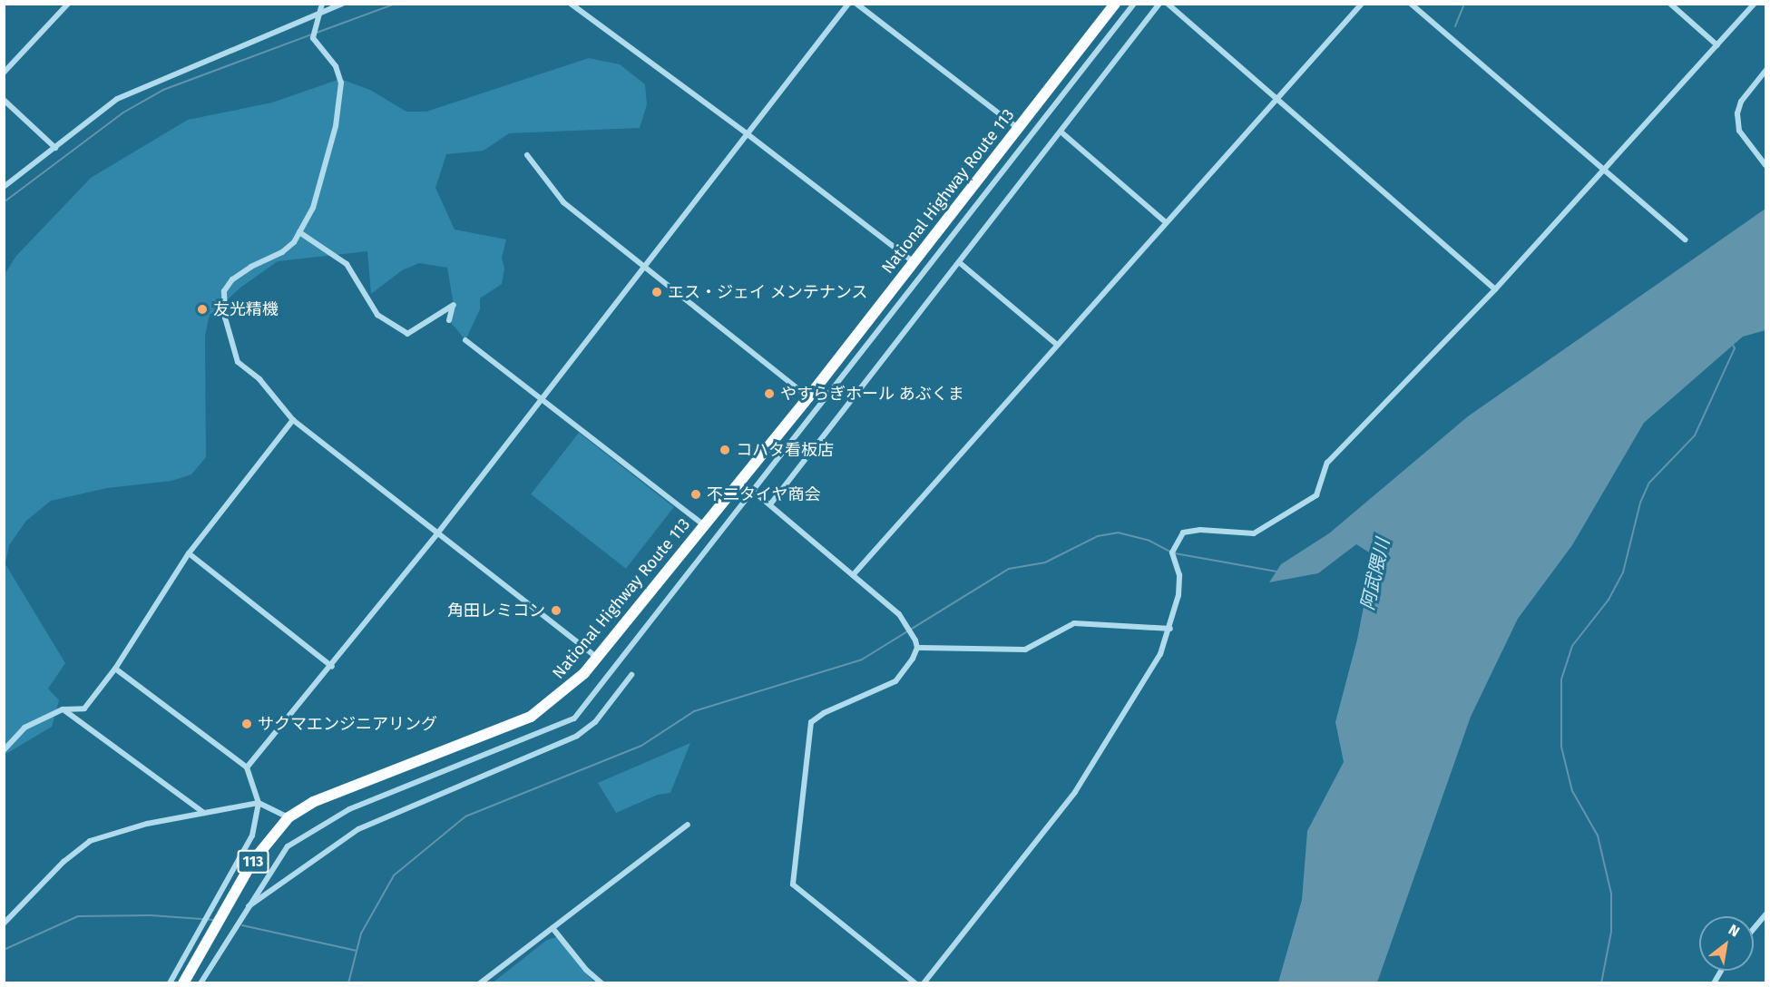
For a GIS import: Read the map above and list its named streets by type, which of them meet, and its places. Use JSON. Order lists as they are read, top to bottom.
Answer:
{
  "streets": {
    "highway": ["National Highway Route 113", "113"]
  },
  "water": ["阿武隈川"],
  "places": [
    "エス・ジェイ メンテナンス",
    "友光精機",
    "やすらぎホール あぶくま",
    "コハタ看板店",
    "不二タイヤ商会",
    "角田レミコン",
    "サクマエンジニアリング"
  ],
  "north": "top right"
}
